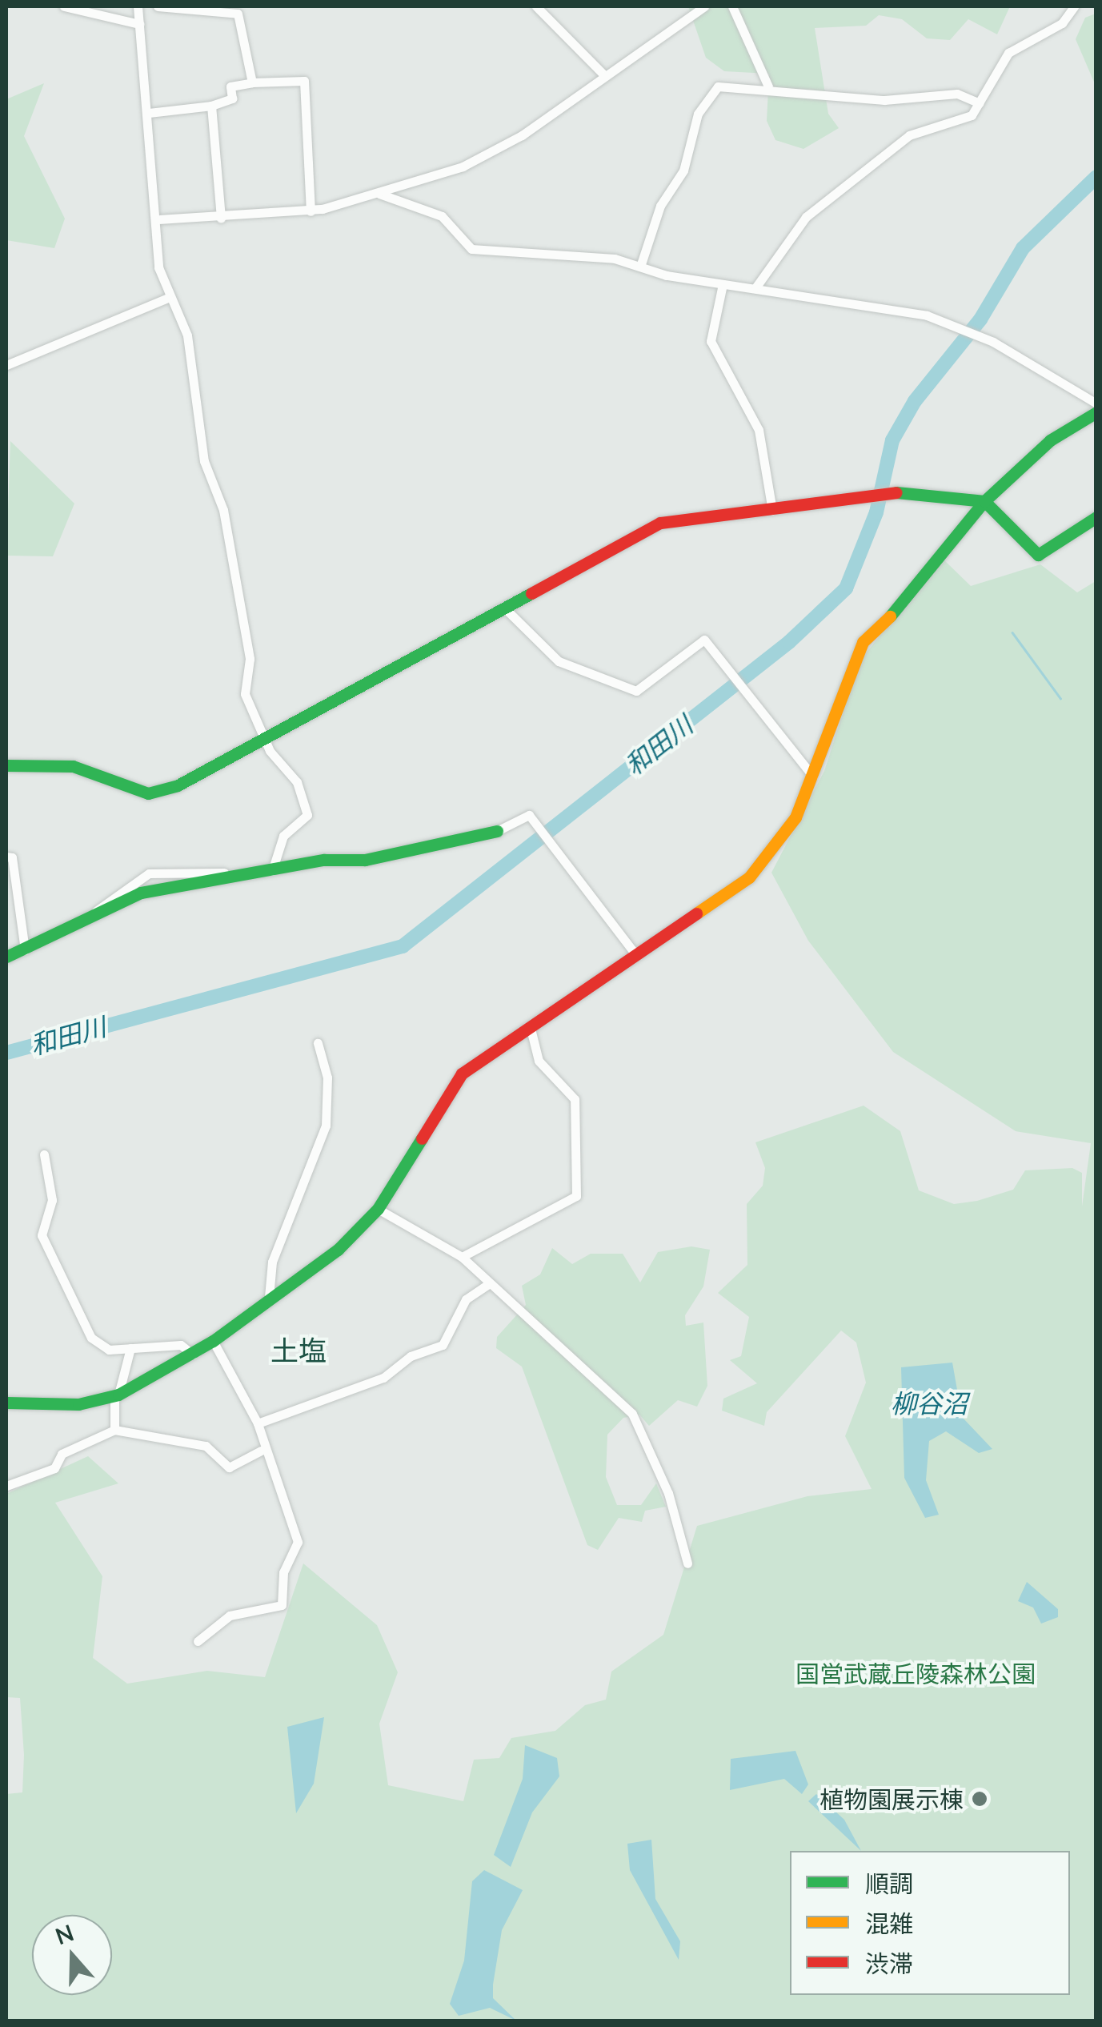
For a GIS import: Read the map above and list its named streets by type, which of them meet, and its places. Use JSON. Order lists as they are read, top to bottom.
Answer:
{
  "districts": ["土塩"],
  "water": ["和田川", "柳谷沼"],
  "parks": ["国営武蔵丘陵森林公園"],
  "places": ["植物園展示棟"],
  "legend": ["順調", "混雑", "渋滞"],
  "north": "top"
}
